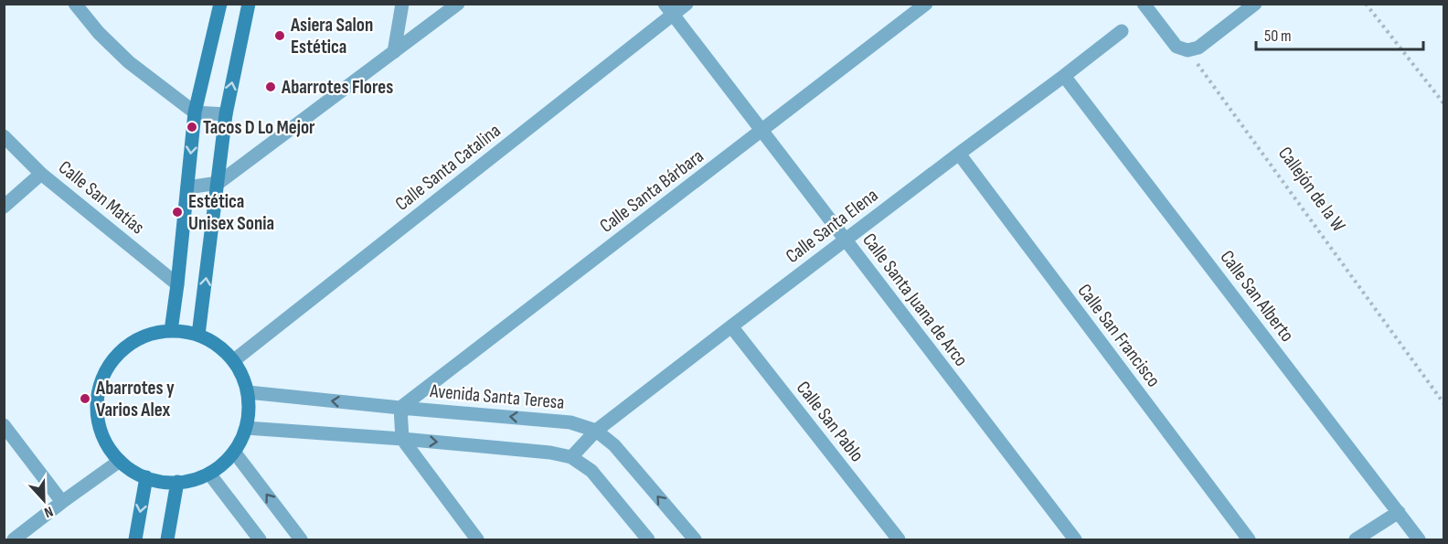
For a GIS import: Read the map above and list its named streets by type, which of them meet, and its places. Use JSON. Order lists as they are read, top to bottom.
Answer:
{
  "streets": {
    "street": [
      "Calle Santa Catalina",
      "Calle Santa Bárbara",
      "Calle San Matías",
      "Calle Santa Elena",
      "Calle San Alberto",
      "Calle Santa Juana de Arco",
      "Calle San Francisco",
      "Avenida Santa Teresa",
      "Calle San Pablo"
    ],
    "path": ["Callejón de la W"]
  },
  "crossings": [
    ["Calle Santa Catalina", "Calle Santa Juana de Arco"],
    ["Calle Santa Catalina", "Avenida Santa Teresa"],
    ["Calle Santa Bárbara", "Calle Santa Juana de Arco"],
    ["Calle Santa Bárbara", "Avenida Santa Teresa"],
    ["Calle Santa Elena", "Calle San Alberto"],
    ["Calle Santa Elena", "Calle Santa Juana de Arco"],
    ["Calle Santa Elena", "Calle San Francisco"],
    ["Calle Santa Elena", "Avenida Santa Teresa"],
    ["Calle Santa Elena", "Calle San Pablo"]
  ],
  "places": [
    "Asiera Salon Estética",
    "Abarrotes Flores",
    "Tacos D Lo Mejor",
    "Estética Unisex Sonia",
    "Abarrotes y Varios Alex"
  ],
  "scale_bar": "50 m",
  "north": "bottom"
}
